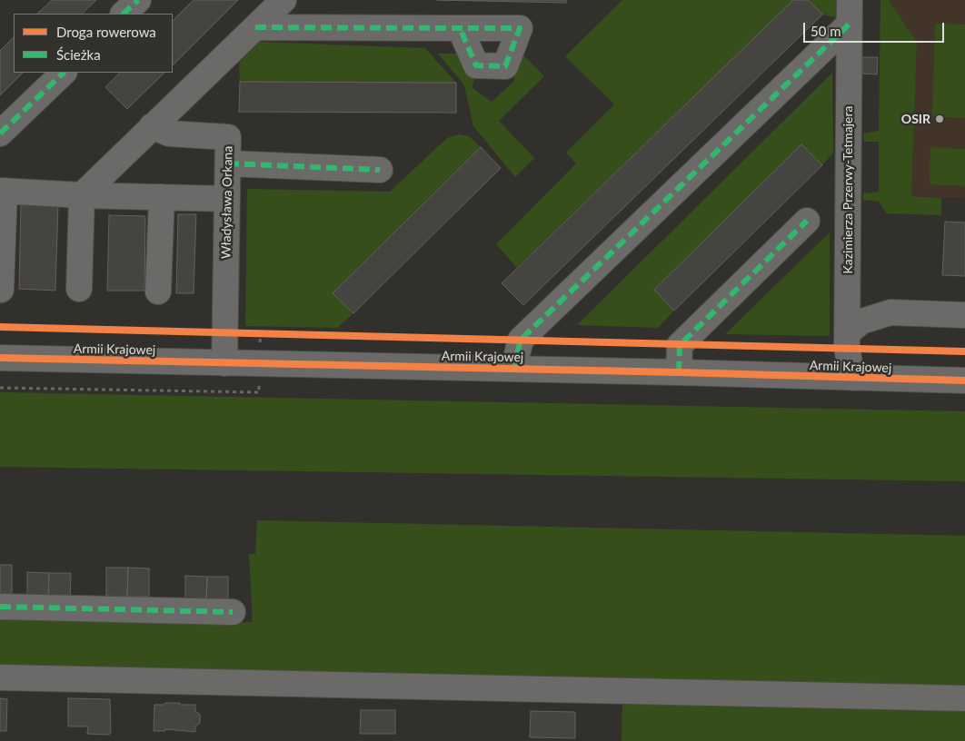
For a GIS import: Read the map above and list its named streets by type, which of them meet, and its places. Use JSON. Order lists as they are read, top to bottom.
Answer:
{
  "streets": {
    "street": ["Kazimierza Przerwy-Tetmajera", "Władysława Orkana", "Armii Krajowej"]
  },
  "crossings": [
    ["Kazimierza Przerwy-Tetmajera", "Armii Krajowej"],
    ["Władysława Orkana", "Armii Krajowej"]
  ],
  "places": ["OSIR"],
  "legend": ["Droga rowerowa", "Ścieżka"],
  "scale_bar": "50 m"
}
